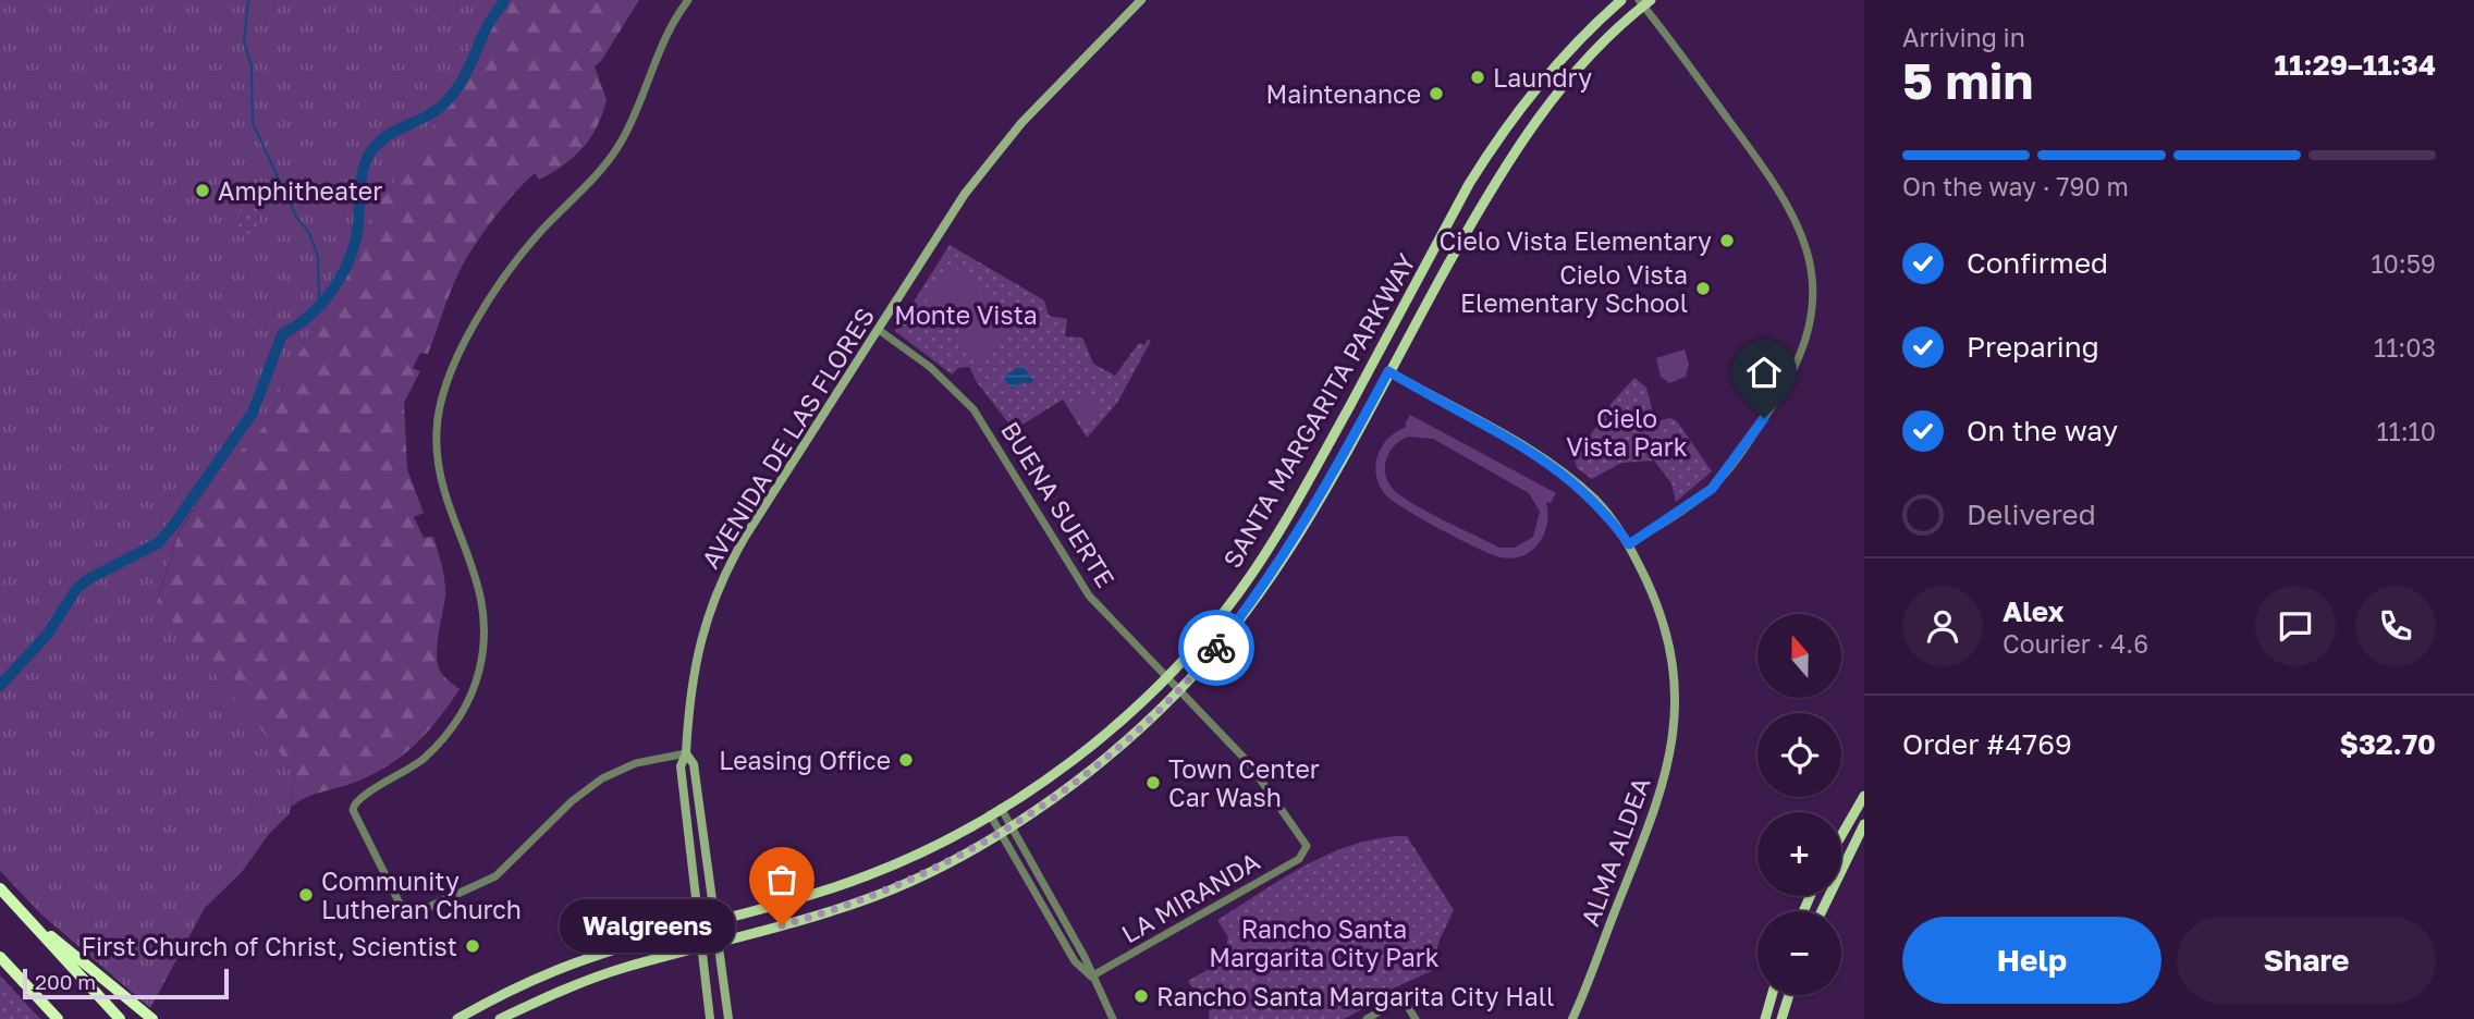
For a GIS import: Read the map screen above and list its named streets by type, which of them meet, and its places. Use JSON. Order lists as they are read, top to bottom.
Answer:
{
  "streets": {
    "main road": ["SANTA MARGARITA PARKWAY", "AVENIDA DE LAS FLORES", "ALMA ALDEA"],
    "street": ["BUENA SUERTE", "LA MIRANDA"]
  },
  "crossings": [
    ["SANTA MARGARITA PARKWAY", "AVENIDA DE LAS FLORES"],
    ["SANTA MARGARITA PARKWAY", "BUENA SUERTE"],
    ["SANTA MARGARITA PARKWAY", "ALMA ALDEA"],
    ["AVENIDA DE LAS FLORES", "BUENA SUERTE"],
    ["BUENA SUERTE", "LA MIRANDA"]
  ],
  "parks": ["Monte Vista", "Cielo Vista Park", "Rancho Santa Margarita City Park"],
  "places": [
    "Laundry",
    "Maintenance",
    "Amphitheater",
    "Cielo Vista Elementary",
    "Cielo Vista Elementary School",
    "Leasing Office",
    "Town Center Car Wash",
    "Community Lutheran Church",
    "Walgreens",
    "First Church of Christ, Scientist",
    "Rancho Santa Margarita City Hall"
  ],
  "scale_bar": "200 m",
  "north": "top",
  "page": {
    "heading": ["5 min", "Arriving in", "11:29–11:34"],
    "panel": [
      "Alex",
      "Courier · 4.6",
      "Order #4769",
      "$32.70"
    ],
    "bar": "On the way · 790 m",
    "list": [
      ["Confirmed", "10:59"],
      ["Preparing", "11:03"],
      ["On the way", "11:10"],
      "Delivered"
    ],
    "map_buttons": ["+", "−"],
    "bubble": "Walgreens",
    "buttons": ["Help", "Share"],
    "scale": "200 m"
  }
}
